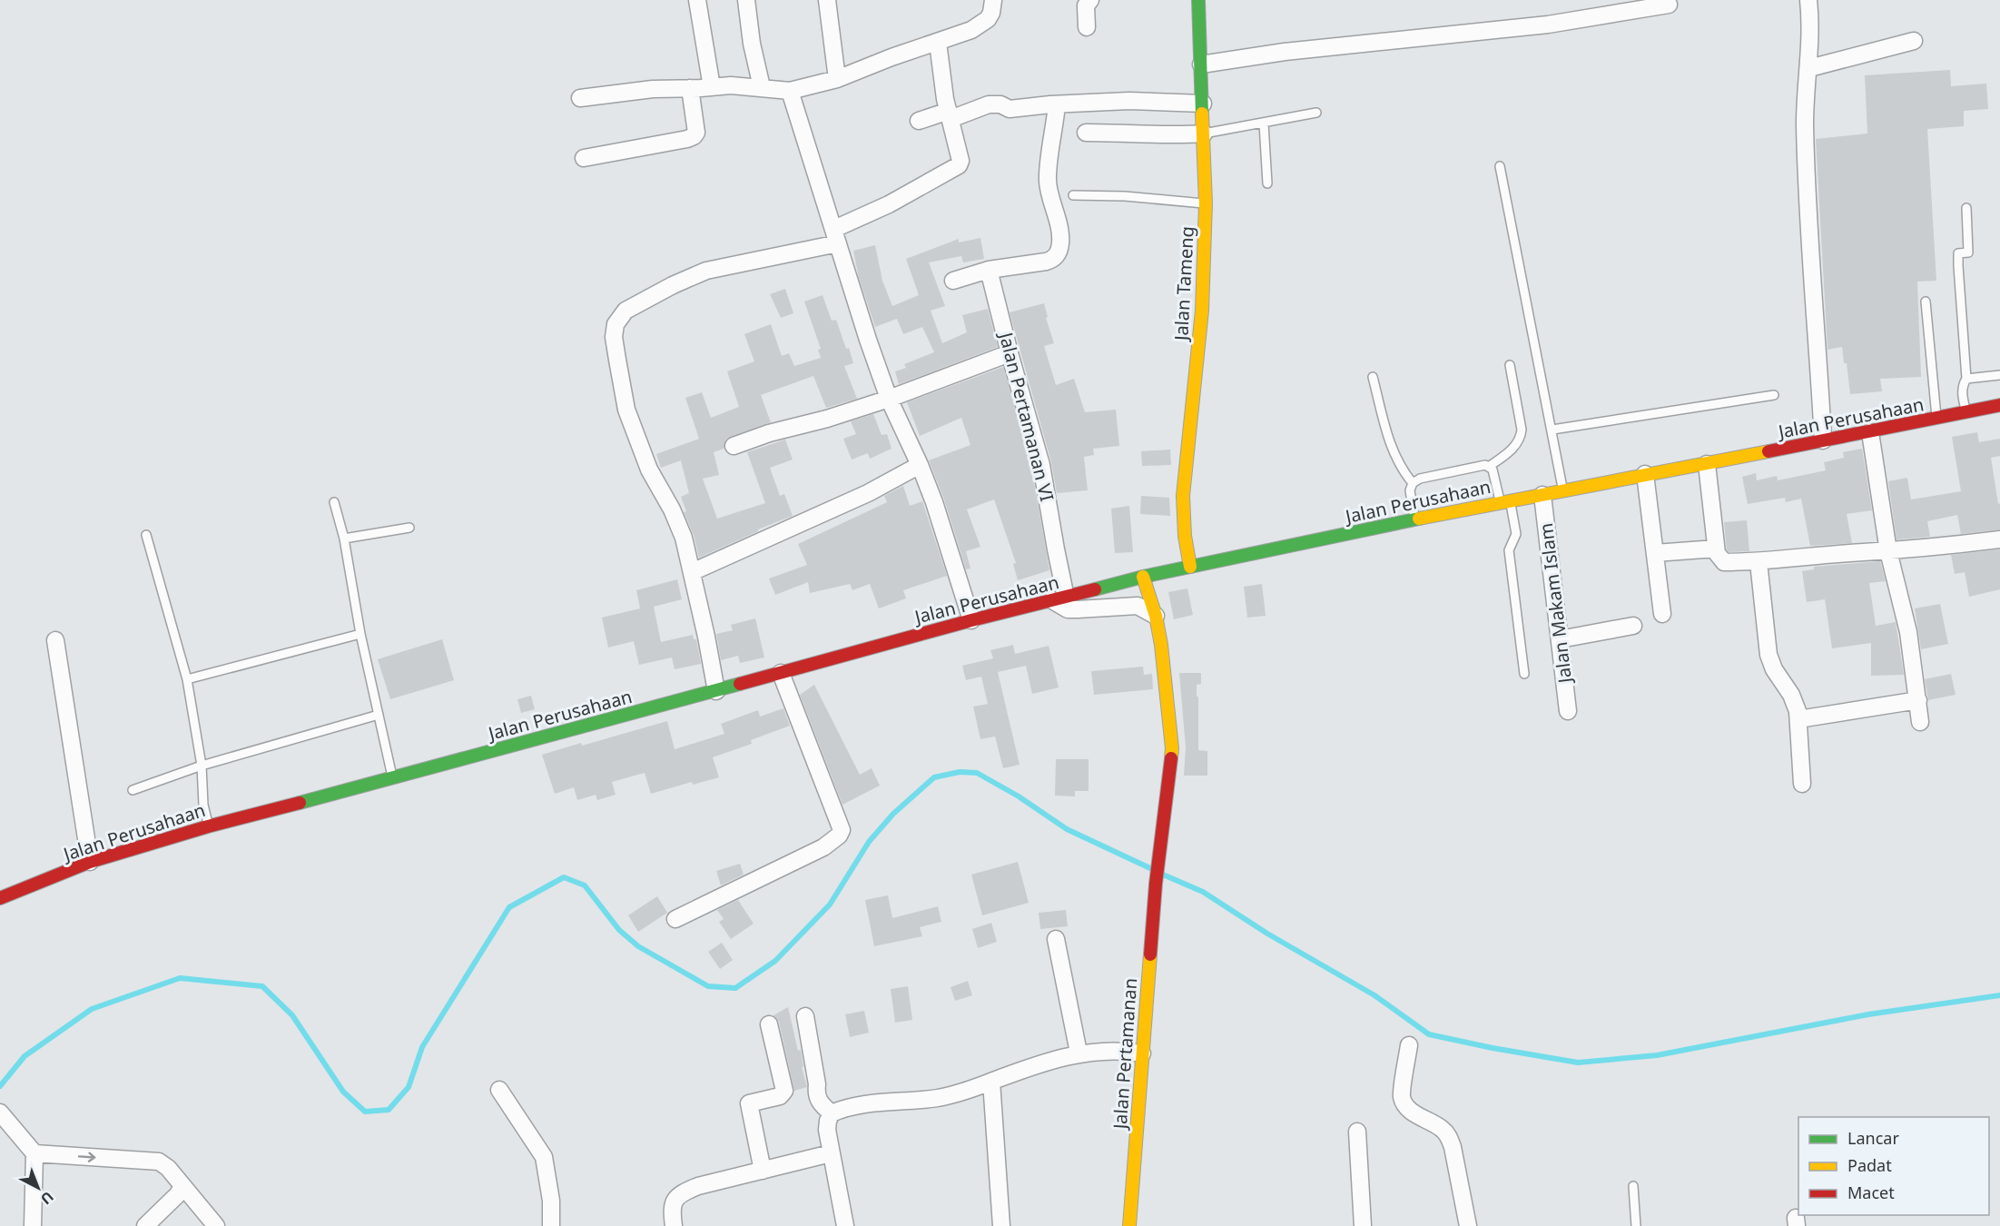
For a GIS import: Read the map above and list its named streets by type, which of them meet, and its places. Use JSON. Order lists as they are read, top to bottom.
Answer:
{
  "streets": {
    "main road": ["Jalan Tameng", "Jalan Perusahaan", "Jalan Pertamanan"],
    "street": ["Jalan Pertamanan VI", "Jalan Makam Islam"]
  },
  "crossings": [
    ["Jalan Tameng", "Jalan Perusahaan"],
    ["Jalan Pertamanan VI", "Jalan Perusahaan"],
    ["Jalan Perusahaan", "Jalan Makam Islam"],
    ["Jalan Perusahaan", "Jalan Pertamanan"]
  ],
  "legend": ["Lancar", "Padat", "Macet"],
  "north": "bottom right"
}
